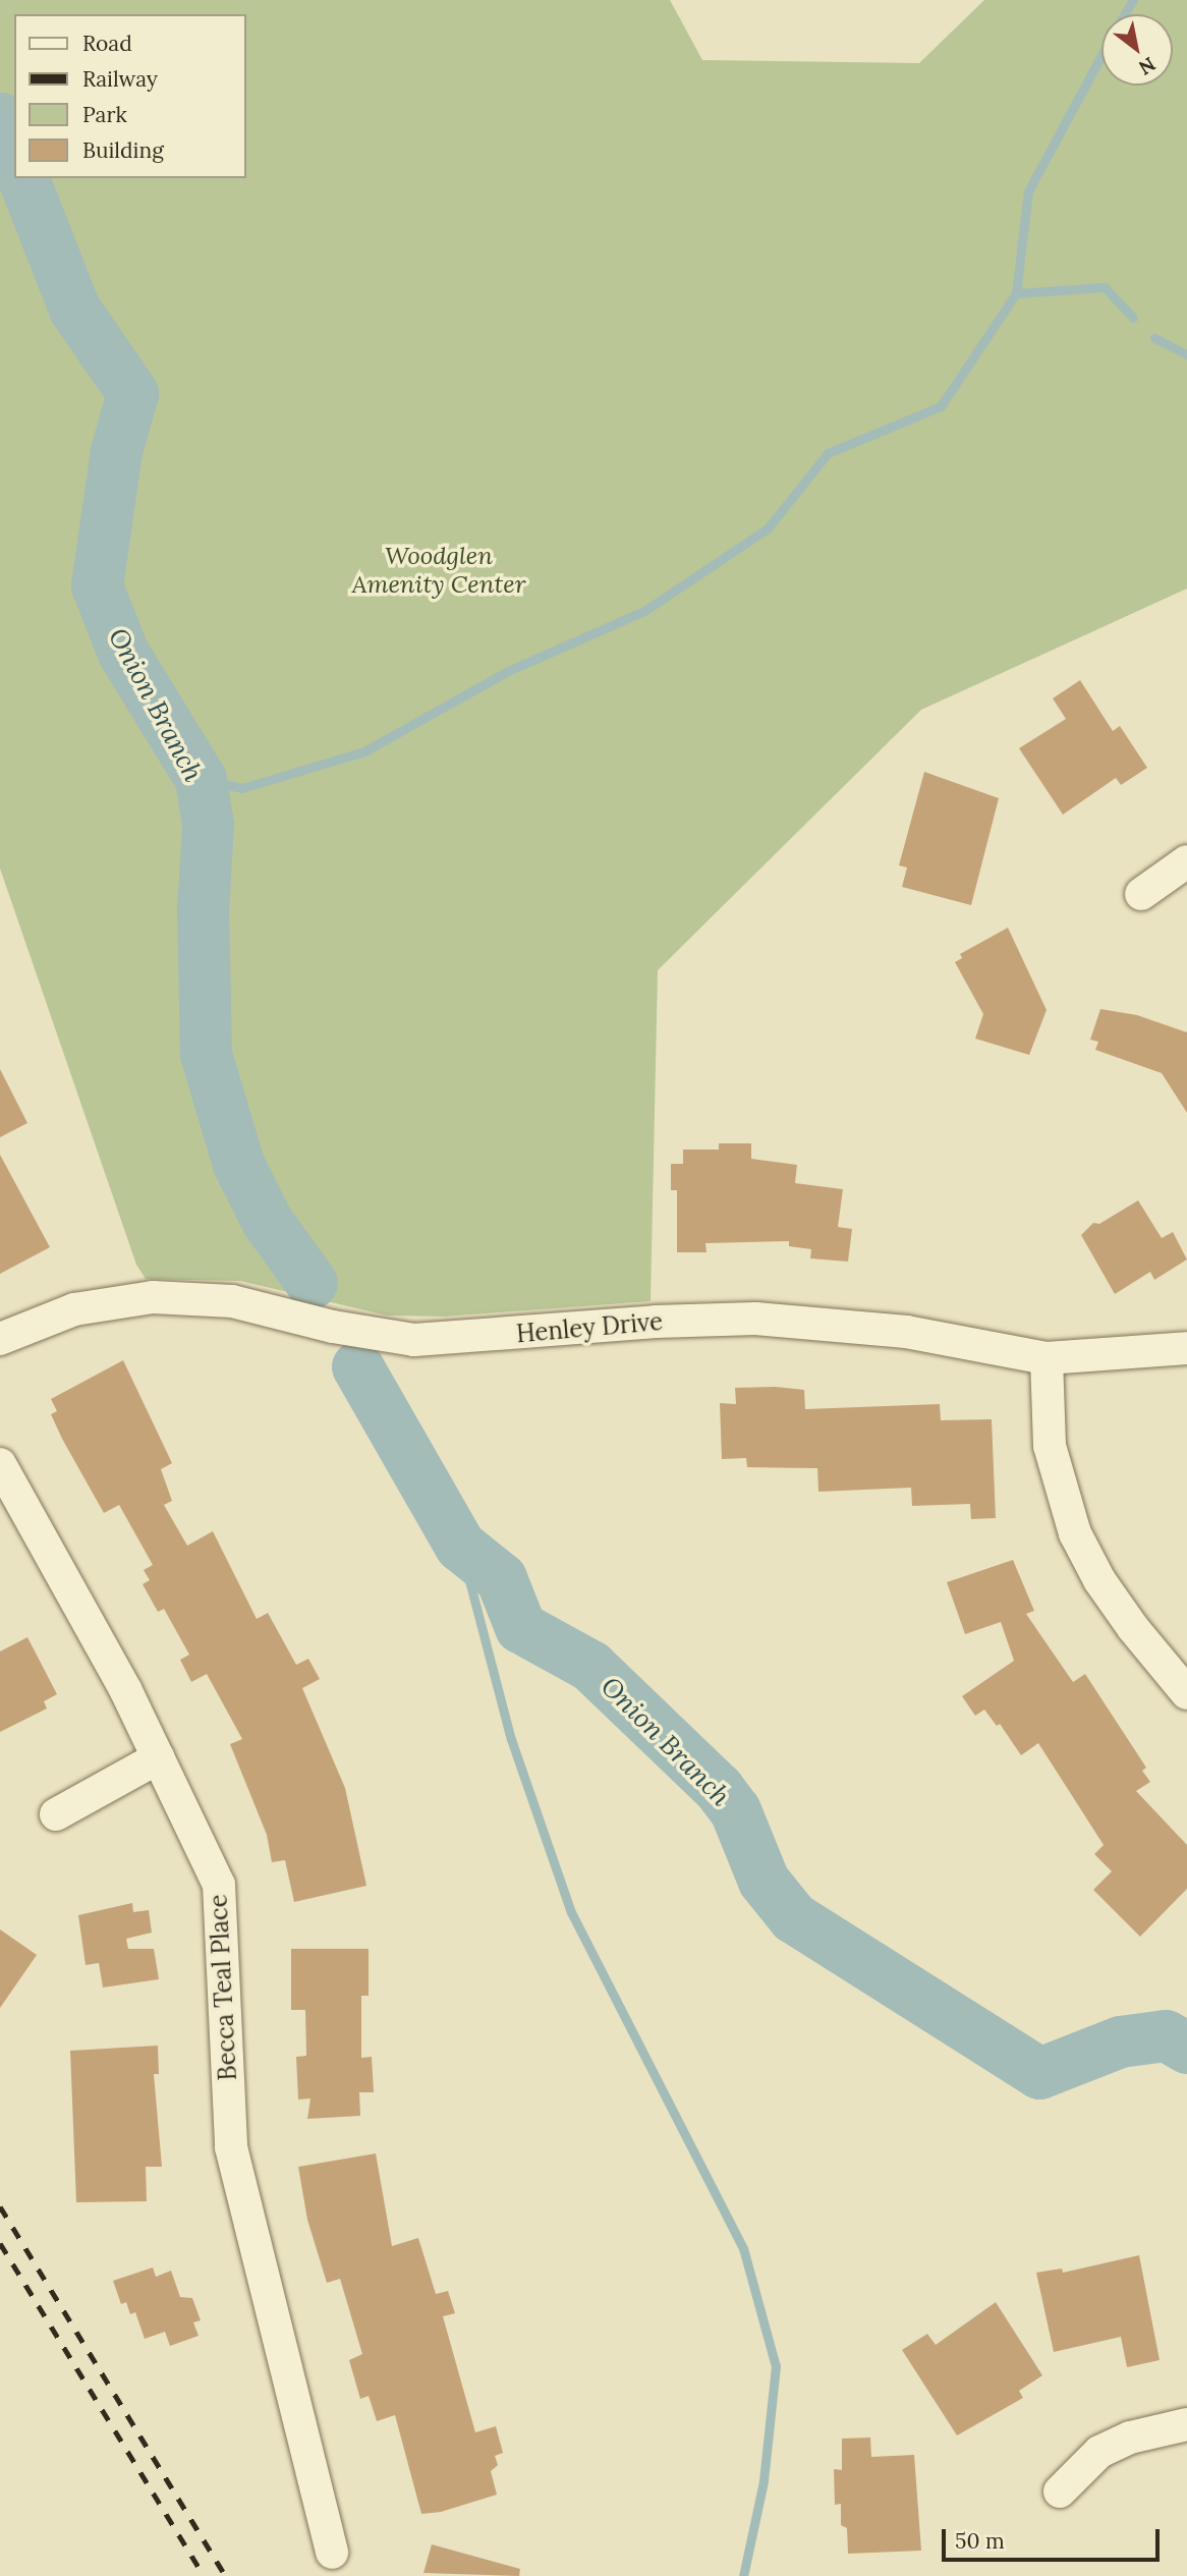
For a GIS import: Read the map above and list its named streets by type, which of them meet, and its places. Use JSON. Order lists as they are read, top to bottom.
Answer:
{
  "streets": {
    "street": ["Henley Drive", "Becca Teal Place"]
  },
  "water": ["Onion Branch"],
  "parks": ["Woodglen Amenity Center"],
  "legend": [
    "Road",
    "Railway",
    "Park",
    "Building"
  ],
  "scale_bar": "50 m",
  "north": "bottom right"
}
